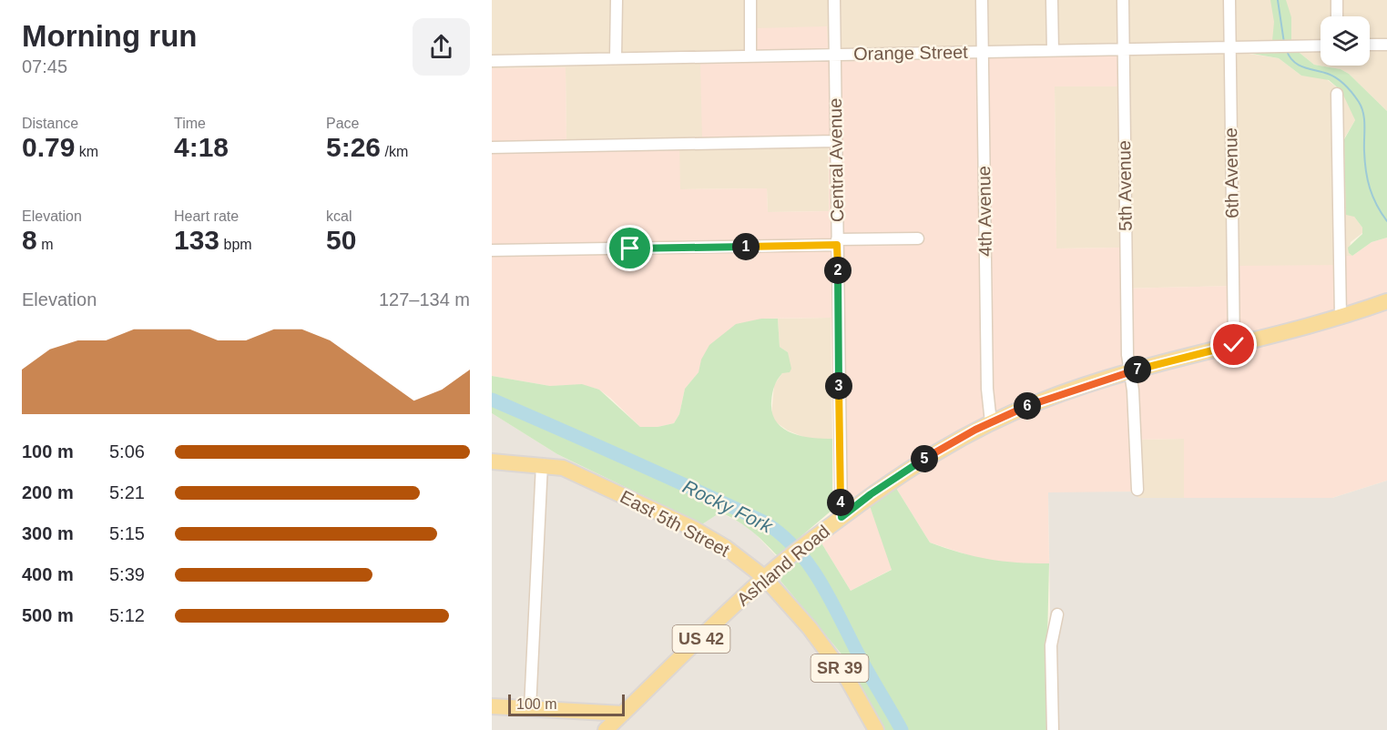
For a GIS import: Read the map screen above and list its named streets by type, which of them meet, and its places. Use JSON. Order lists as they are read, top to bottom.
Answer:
{
  "streets": {
    "main road": [
      "East 5th Street",
      "Ashland Road",
      "US 42",
      "SR 39"
    ],
    "street": [
      "Orange Street",
      "Central Avenue",
      "6th Avenue",
      "5th Avenue",
      "4th Avenue"
    ]
  },
  "crossings": [
    ["Orange Street", "Central Avenue"],
    ["Orange Street", "6th Avenue"],
    ["Orange Street", "5th Avenue"],
    ["Orange Street", "4th Avenue"],
    ["Central Avenue", "Ashland Road"],
    ["6th Avenue", "Ashland Road"],
    ["5th Avenue", "Ashland Road"],
    ["4th Avenue", "Ashland Road"],
    ["East 5th Street", "Ashland Road"]
  ],
  "water": ["Rocky Fork"],
  "scale_bar": "100 m",
  "page": {
    "heading": ["Morning run", "07:45"],
    "stats": [
      ["Distance", "0.79 km"],
      ["Time", "4:18"],
      ["Pace", "5:26 /km"],
      ["Elevation", "8 m"],
      ["Heart rate", "133 bpm"],
      ["kcal", "50"]
    ],
    "pins": [
      "1",
      "2",
      "7",
      "3",
      "6",
      "5",
      "4"
    ],
    "chart": ["Elevation", "127–134 m"],
    "list": [
      {
        "name": "100 m",
        "note": "5:06"
      },
      {
        "name": "200 m",
        "note": "5:21"
      },
      {
        "name": "300 m",
        "note": "5:15"
      },
      {
        "name": "400 m",
        "note": "5:39"
      },
      {
        "name": "500 m",
        "note": "5:12"
      }
    ],
    "scale": "100 m"
  }
}
